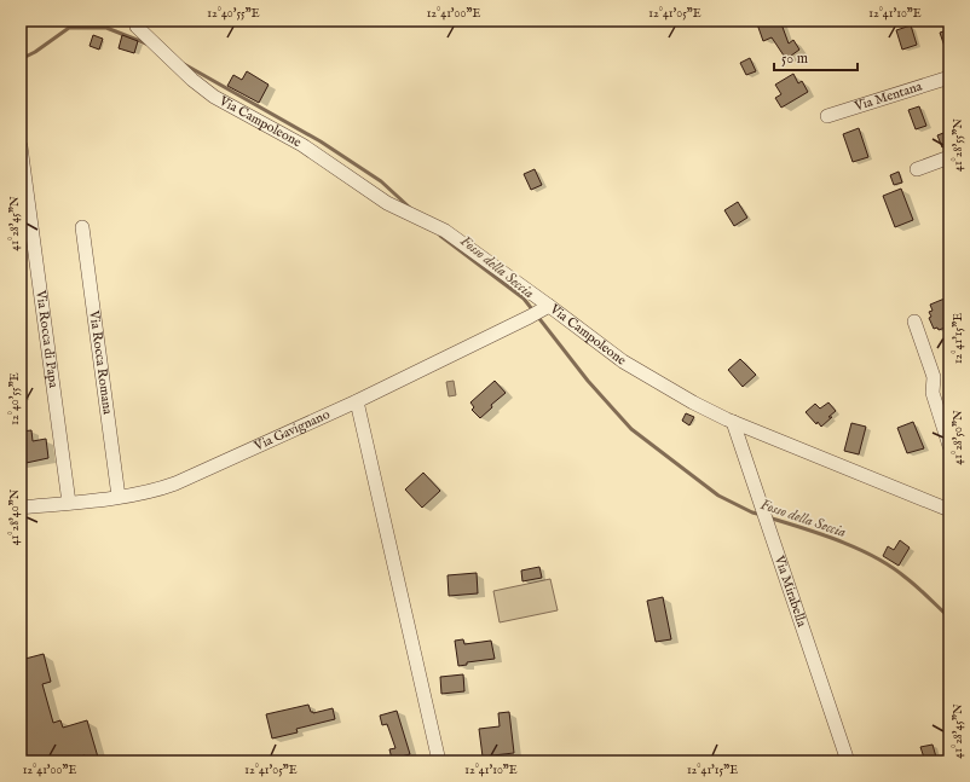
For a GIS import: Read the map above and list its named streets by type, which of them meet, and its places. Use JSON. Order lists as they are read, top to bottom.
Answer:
{
  "streets": {
    "street": [
      "Via Mentana",
      "Via Campoleone",
      "Via Rocca di Papa",
      "Via Rocca Romana",
      "Via Gavignano",
      "Via Mirabella"
    ]
  },
  "crossings": [
    ["Via Campoleone", "Via Gavignano"],
    ["Via Campoleone", "Via Mirabella"],
    ["Via Rocca di Papa", "Via Gavignano"],
    ["Via Rocca Romana", "Via Gavignano"]
  ],
  "water": ["Fosso della Seccia"],
  "scale_bar": "50 m",
  "coordinates": [
    "12°40'55\"E",
    "12°41'00\"E",
    "12°41'05\"E",
    "12°41'10\"E",
    "41°28'55\"N",
    "41°28'45\"N",
    "12°41'15\"E",
    "41°28'50\"N",
    "41°28'40\"N"
  ]
}
